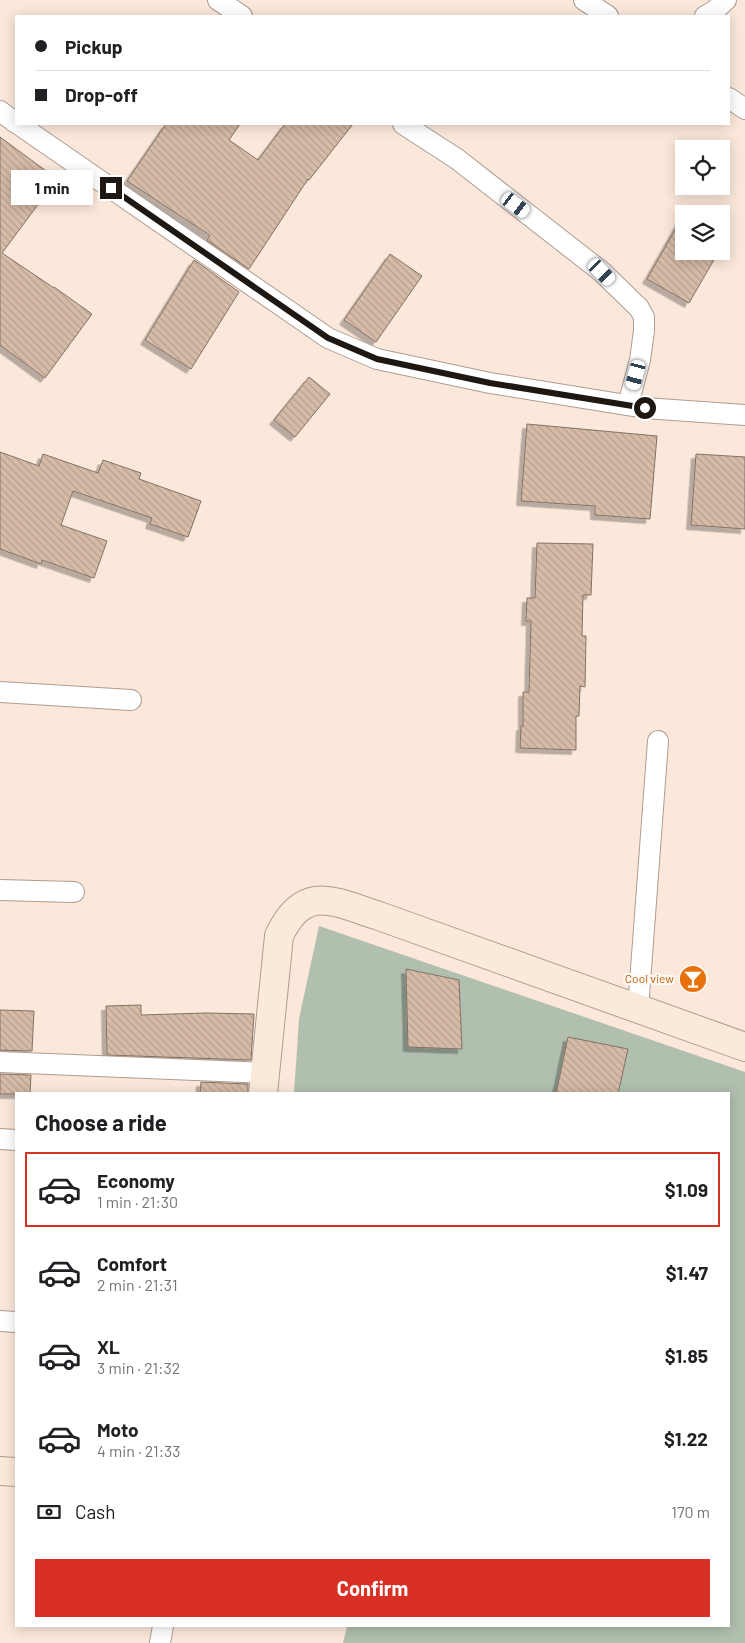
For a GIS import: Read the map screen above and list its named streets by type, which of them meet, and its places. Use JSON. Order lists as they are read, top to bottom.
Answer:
{
  "places": {
    "bar": ["Cool view"]
  },
  "page": {
    "banner": ["Pickup", "Drop-off"],
    "bubble": "1 min",
    "heading": "Choose a ride",
    "list": [
      {
        "name": "Economy",
        "note": "1 min · 21:30",
        "value": "$1.09"
      },
      {
        "name": "Comfort",
        "note": "2 min · 21:31",
        "value": "$1.47"
      },
      {
        "name": "XL",
        "note": "3 min · 21:32",
        "value": "$1.85"
      },
      {
        "name": "Moto",
        "note": "4 min · 21:33",
        "value": "$1.22"
      }
    ],
    "pay": ["Cash", "170 m"],
    "buttons": "Confirm"
  }
}
